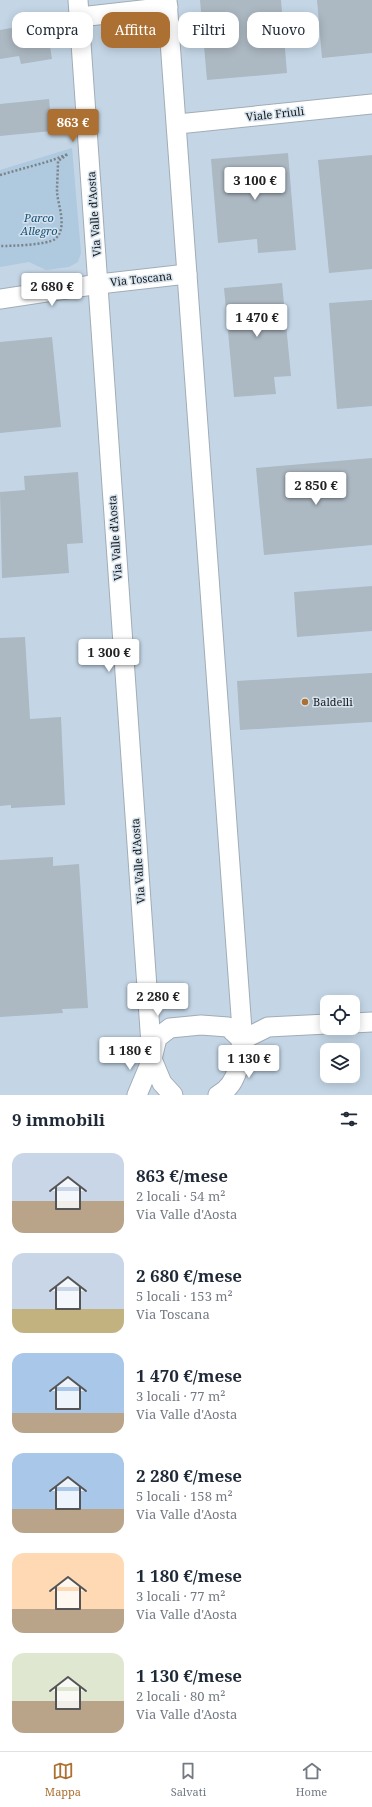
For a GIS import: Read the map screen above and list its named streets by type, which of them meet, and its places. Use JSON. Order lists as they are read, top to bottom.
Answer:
{
  "streets": {
    "street": ["Viale Friuli", "Via Valle d'Aosta", "Via Toscana"]
  },
  "crossings": [
    ["Viale Friuli", "Via Valle d'Aosta"],
    ["Via Valle d'Aosta", "Via Toscana"]
  ],
  "parks": ["Parco Allegro"],
  "places": ["Baldelli"],
  "page": {
    "chip": [
      "Compra",
      "Affitta",
      "Filtri",
      "Nuovo"
    ],
    "price": [
      "863 €",
      "3 100 €",
      "2 680 €",
      "1 470 €",
      "2 850 €",
      "1 300 €",
      "2 280 €",
      "1 180 €",
      "1 130 €"
    ],
    "heading": "9 immobili",
    "list": [
      {
        "name": "863 €/mese",
        "note": "2 locali · 54 m² · Via Valle d'Aosta"
      },
      {
        "name": "2 680 €/mese",
        "note": "5 locali · 153 m² · Via Toscana"
      },
      {
        "name": "1 470 €/mese",
        "note": "3 locali · 77 m² · Via Valle d'Aosta"
      },
      {
        "name": "2 280 €/mese",
        "note": "5 locali · 158 m² · Via Valle d'Aosta"
      },
      {
        "name": "1 180 €/mese",
        "note": "3 locali · 77 m² · Via Valle d'Aosta"
      },
      {
        "name": "1 130 €/mese",
        "note": "2 locali · 80 m² · Via Valle d'Aosta"
      }
    ],
    "tabs": ["Mappa", "Salvati", "Home"]
  }
}
